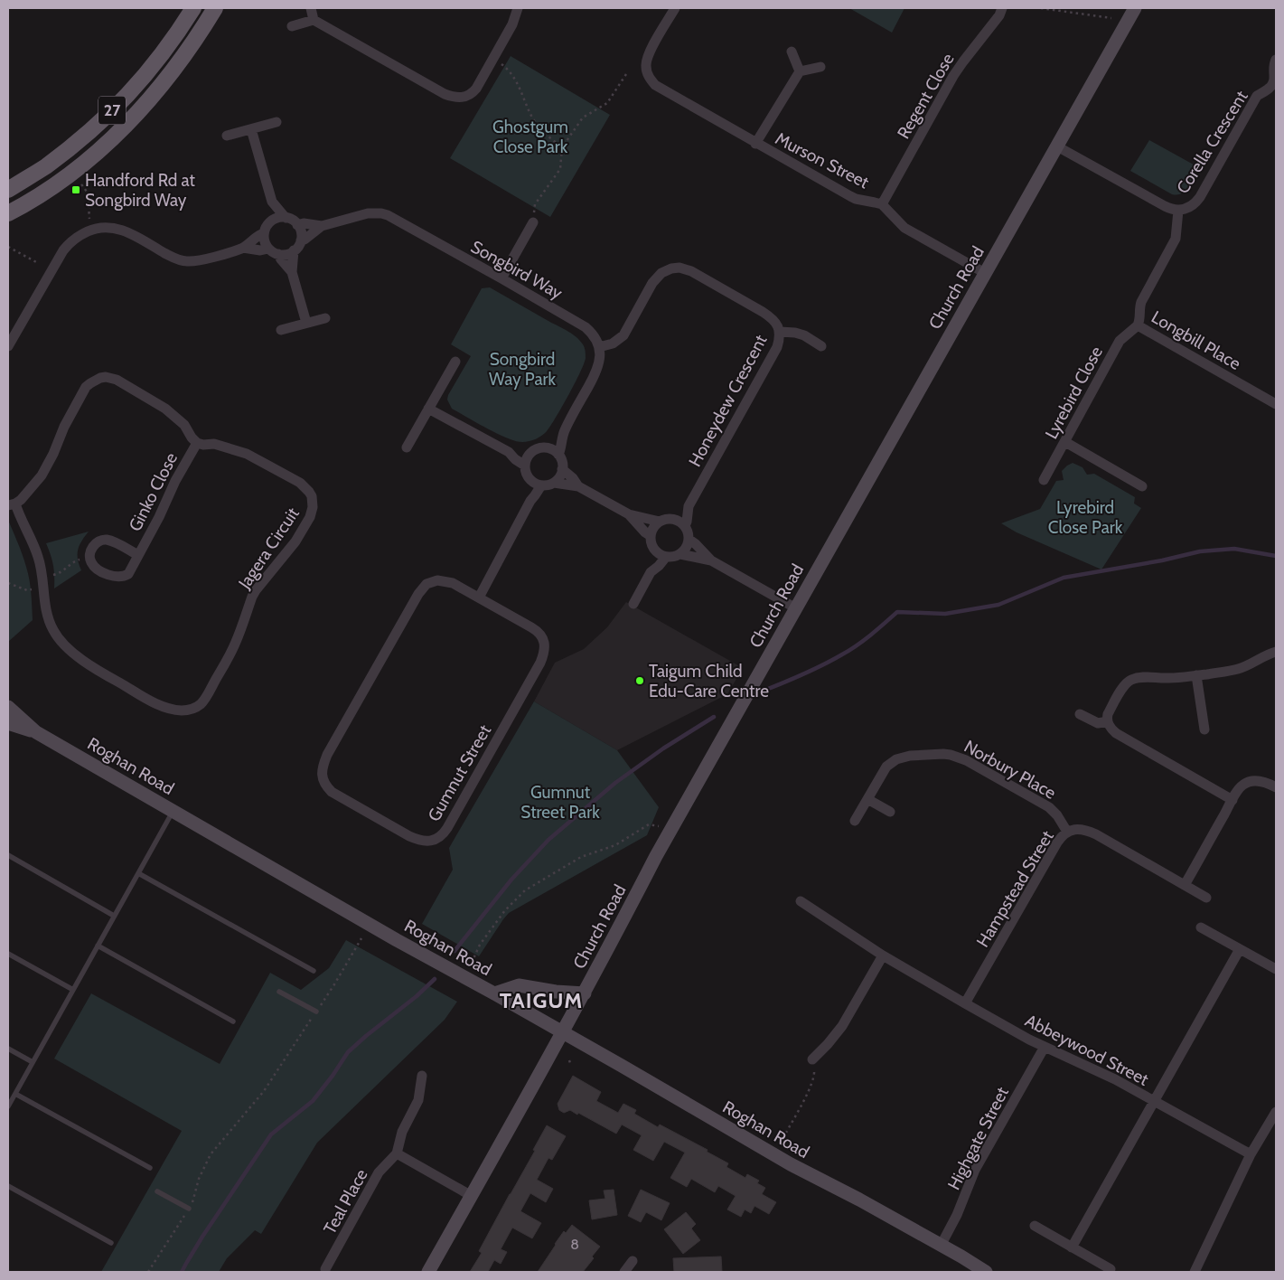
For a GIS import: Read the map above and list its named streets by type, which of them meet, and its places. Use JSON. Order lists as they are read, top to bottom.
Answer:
{
  "streets": {
    "main road": ["27"],
    "street": [
      "Regent Close",
      "Corella Crescent",
      "Murson Street",
      "Songbird Way",
      "Church Road",
      "Longbill Place",
      "Lyrebird Close",
      "Honeydew Crescent",
      "Ginko Close",
      "Jagera Circuit",
      "Roghan Road",
      "Norbury Place",
      "Gumnut Street",
      "Hampstead Street",
      "Abbeywood Street",
      "Highgate Street",
      "Teal Place"
    ]
  },
  "crossings": [
    ["Regent Close", "Murson Street"],
    ["Corella Crescent", "Church Road"],
    ["Corella Crescent", "Longbill Place"],
    ["Murson Street", "Church Road"],
    ["Songbird Way", "Honeydew Crescent"],
    ["Church Road", "Roghan Road"],
    ["Longbill Place", "Lyrebird Close"],
    ["Ginko Close", "Jagera Circuit"],
    ["Roghan Road", "Highgate Street"],
    ["Norbury Place", "Hampstead Street"],
    ["Hampstead Street", "Abbeywood Street"],
    ["Abbeywood Street", "Highgate Street"]
  ],
  "districts": ["TAIGUM"],
  "parks": [
    "Ghostgum Close Park",
    "Songbird Way Park",
    "Lyrebird Close Park",
    "Gumnut Street Park"
  ],
  "places": {
    "transit": ["Handford Rd at Songbird Way"],
    "other": ["Taigum Child Edu-Care Centre"]
  },
  "house_numbers": ["8"]
}
